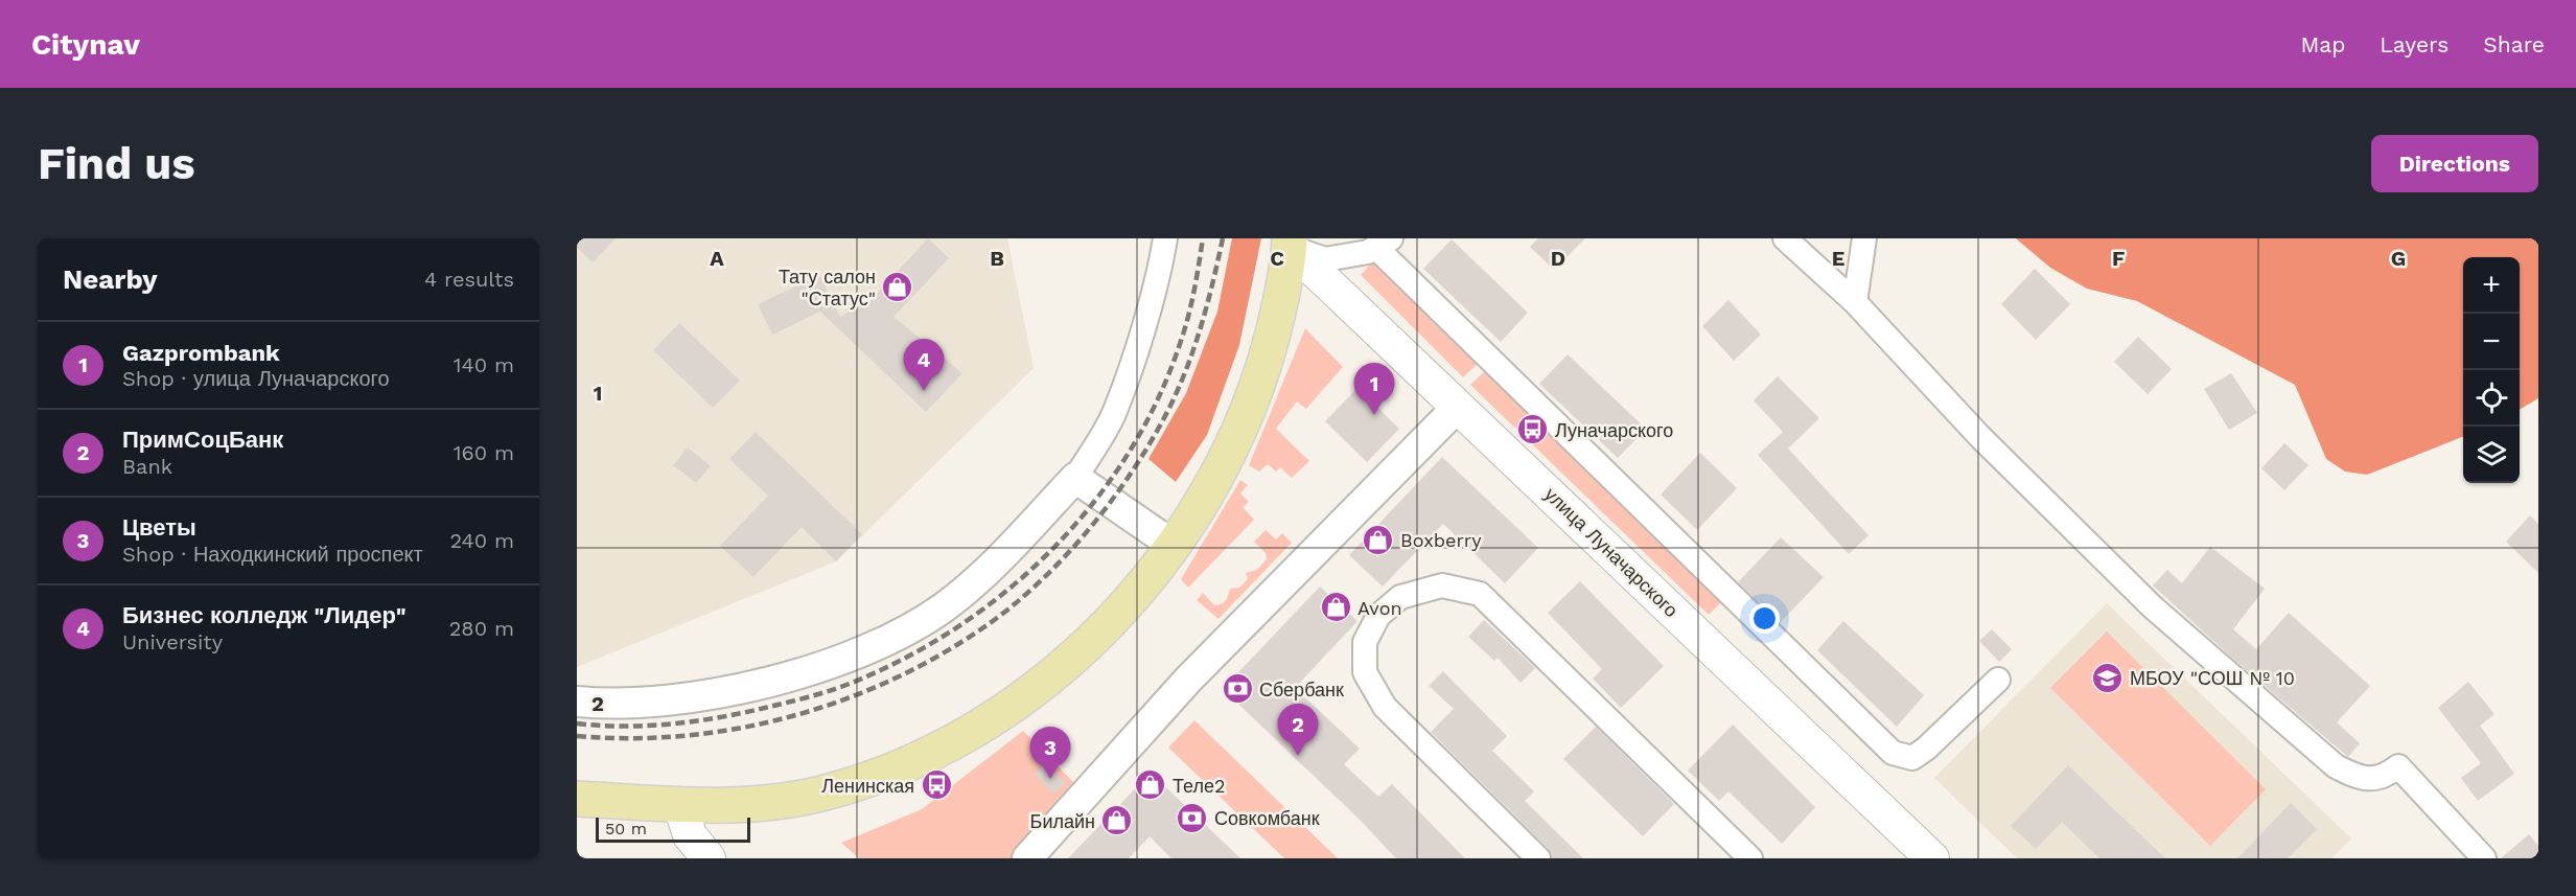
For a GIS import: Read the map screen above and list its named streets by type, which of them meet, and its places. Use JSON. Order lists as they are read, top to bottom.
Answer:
{
  "streets": {
    "main road": ["улица Луначарского"]
  },
  "places": {
    "shop": [
      "Тату салон \"Статус\"",
      "Boxberry",
      "Avon",
      "Теле2",
      "Билайн"
    ],
    "bus stop": ["Луначарского", "Ленинская"],
    "school or university": ["МБОУ \"СОШ № 10"],
    "bank": ["Сбербанк", "Совкомбанк"]
  },
  "scale_bar": "50 m",
  "page": {
    "header": "Citynav",
    "nav": ["Map", "Layers", "Share"],
    "buttons": "Directions",
    "title": "Find us",
    "heading": ["Nearby", "4 results"],
    "map_buttons": ["+", "−"],
    "list": [
      {
        "mark": "1",
        "name": "Gazprombank",
        "note": "Shop · улица Луначарского",
        "value": "140 m"
      },
      {
        "mark": "2",
        "name": "ПримСоцБанк",
        "note": "Bank",
        "value": "160 m"
      },
      {
        "mark": "3",
        "name": "Цветы",
        "note": "Shop · Находкинский проспект",
        "value": "240 m"
      },
      {
        "mark": "4",
        "name": "Бизнес колледж \"Лидер\"",
        "note": "University",
        "value": "280 m"
      }
    ],
    "pins": [
      "4",
      "1",
      "2",
      "3"
    ],
    "scale": "50 m"
  },
  "grid": {
    "columns": [
      "A",
      "B",
      "C",
      "D",
      "E",
      "F",
      "G"
    ],
    "rows": ["1", "2"]
  }
}
